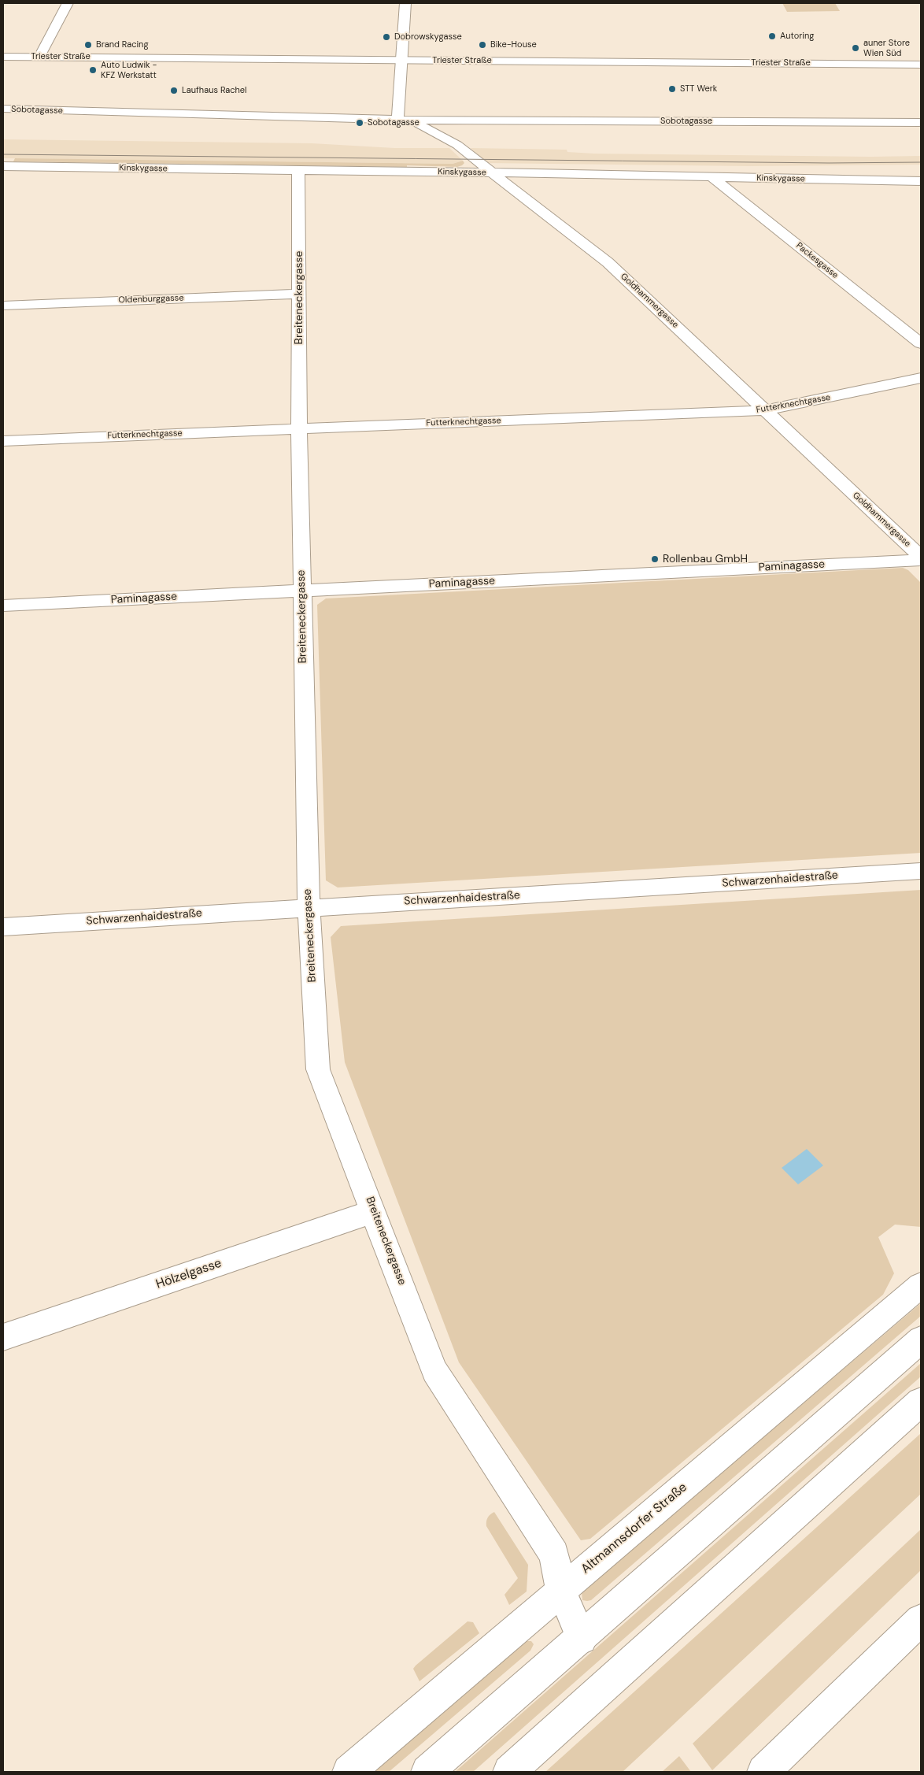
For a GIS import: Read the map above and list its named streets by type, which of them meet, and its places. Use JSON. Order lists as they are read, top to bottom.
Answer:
{
  "streets": {
    "street": [
      "Triester Straße",
      "Sobotagasse",
      "Kinskygasse",
      "Packesgasse",
      "Breiteneckergasse",
      "Oldenburggasse",
      "Goldhammergasse",
      "Futterknechtgasse",
      "Paminagasse",
      "Schwarzenhaidestraße",
      "Hölzelgasse",
      "Altmannsdorfer Straße"
    ]
  },
  "crossings": [
    ["Sobotagasse", "Goldhammergasse"],
    ["Kinskygasse", "Packesgasse"],
    ["Kinskygasse", "Breiteneckergasse"],
    ["Kinskygasse", "Goldhammergasse"],
    ["Breiteneckergasse", "Oldenburggasse"],
    ["Breiteneckergasse", "Futterknechtgasse"],
    ["Breiteneckergasse", "Paminagasse"],
    ["Breiteneckergasse", "Schwarzenhaidestraße"],
    ["Breiteneckergasse", "Hölzelgasse"],
    ["Breiteneckergasse", "Altmannsdorfer Straße"],
    ["Goldhammergasse", "Futterknechtgasse"]
  ],
  "places": [
    "Autoring",
    "Dobrowskygasse",
    "Brand Racing",
    "Bike-House",
    "auner Store Wien Süd",
    "Auto Ludwik - KFZ Werkstatt",
    "STT Werk",
    "Laufhaus Rachel",
    "Sobotagasse",
    "Rollenbau GmbH"
  ]
}
